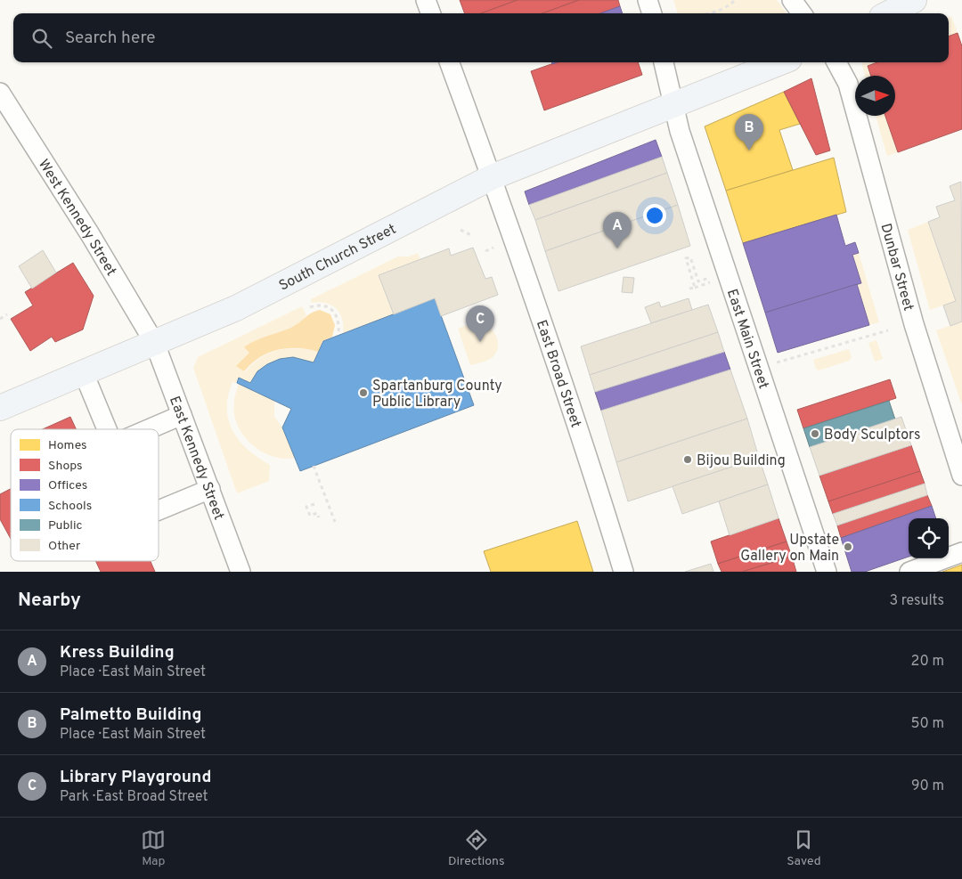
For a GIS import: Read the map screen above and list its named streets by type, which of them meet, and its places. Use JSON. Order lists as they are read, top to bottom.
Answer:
{
  "streets": {
    "main road": ["South Church Street"],
    "street": [
      "West Kennedy Street",
      "Dunbar Street",
      "East Main Street",
      "East Broad Street",
      "East Kennedy Street"
    ]
  },
  "crossings": [
    ["West Kennedy Street", "South Church Street"],
    ["West Kennedy Street", "East Kennedy Street"],
    ["South Church Street", "East Main Street"],
    ["South Church Street", "East Broad Street"],
    ["South Church Street", "East Kennedy Street"]
  ],
  "places": [
    "Spartanburg County Public Library",
    "Body Sculptors",
    "Bijou Building",
    "Upstate Gallery on Main"
  ],
  "legend": [
    "Homes",
    "Shops",
    "Offices",
    "Schools",
    "Public",
    "Other"
  ],
  "north": "right",
  "page": {
    "search": "Search here",
    "pins": ["B", "A", "C"],
    "heading": ["Nearby", "3 results"],
    "list": [
      {
        "mark": "A",
        "name": "Kress Building",
        "note": "Place · East Main Street",
        "value": "20 m"
      },
      {
        "mark": "B",
        "name": "Palmetto Building",
        "note": "Place · East Main Street",
        "value": "50 m"
      },
      {
        "mark": "C",
        "name": "Library Playground",
        "note": "Park · East Broad Street",
        "value": "90 m"
      }
    ],
    "nav": ["Map", "Directions", "Saved"]
  }
}
